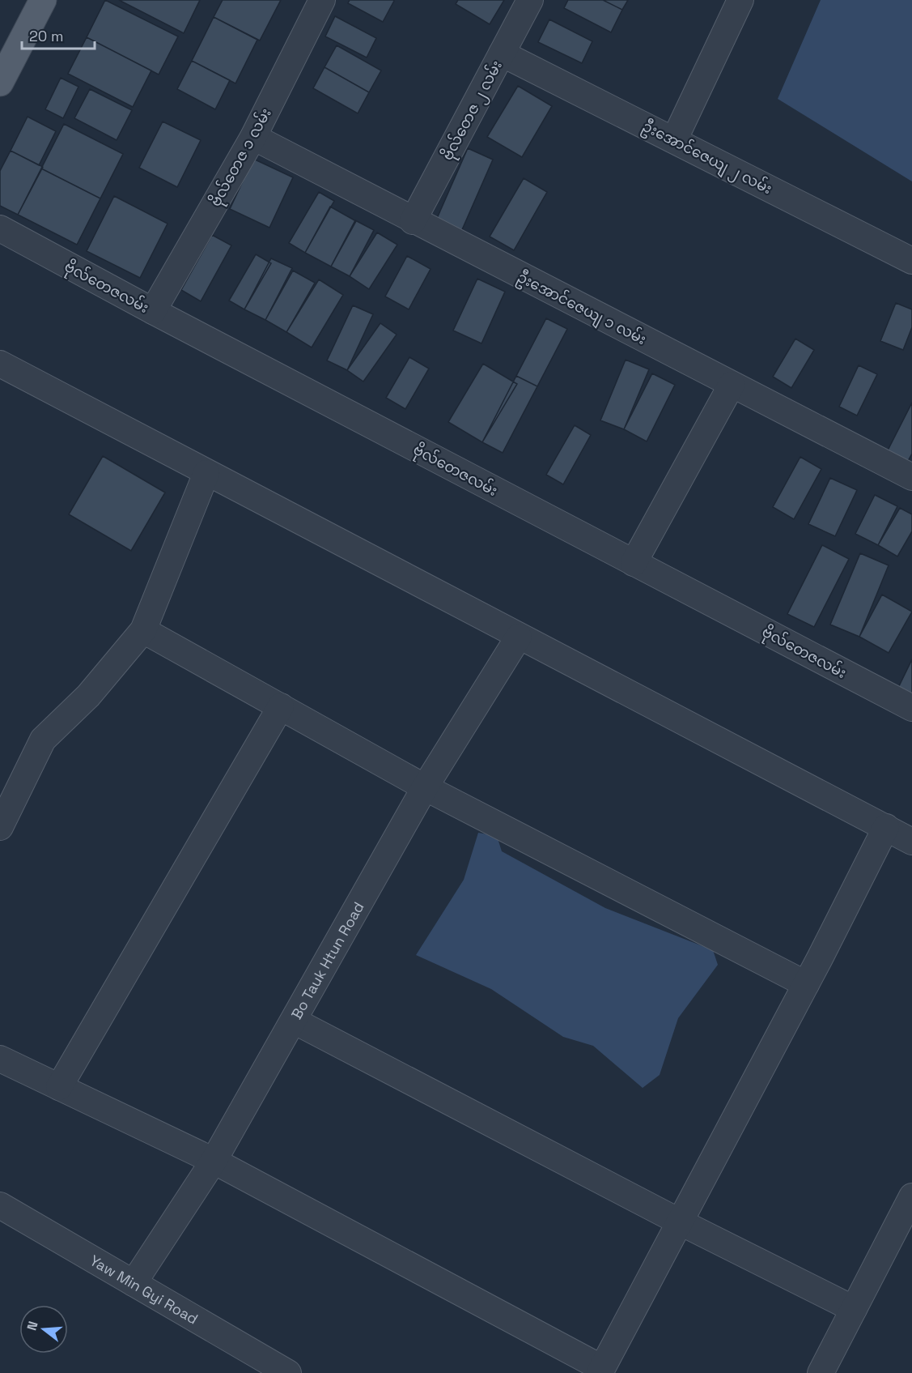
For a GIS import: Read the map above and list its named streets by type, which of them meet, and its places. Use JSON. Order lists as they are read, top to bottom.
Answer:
{
  "streets": {
    "street": [
      "ဗိုလ်တေဇ ၂ လမ်း",
      "ဗိုလ်တေဇ ၁ လမ်း",
      "ဦးအောင်ဇေယျ ၂ လမ်း",
      "ဗိုလ်တေဇလမ်း",
      "ဦးအောင်ဇေယျ ၁ လမ်း",
      "Bo Tauk Htun Road",
      "Yaw Min Gyi Road"
    ]
  },
  "crossings": [
    ["ဗိုလ်တေဇ ၂ လမ်း", "ဦးအောင်ဇေယျ ၂ လမ်း"],
    ["ဗိုလ်တေဇ ၂ လမ်း", "ဦးအောင်ဇေယျ ၁ လမ်း"],
    ["ဗိုလ်တေဇ ၁ လမ်း", "ဗိုလ်တေဇလမ်း"],
    ["ဗိုလ်တေဇ ၁ လမ်း", "ဦးအောင်ဇေယျ ၁ လမ်း"],
    ["Bo Tauk Htun Road", "Yaw Min Gyi Road"]
  ],
  "scale_bar": "20 m",
  "north": "left"
}
